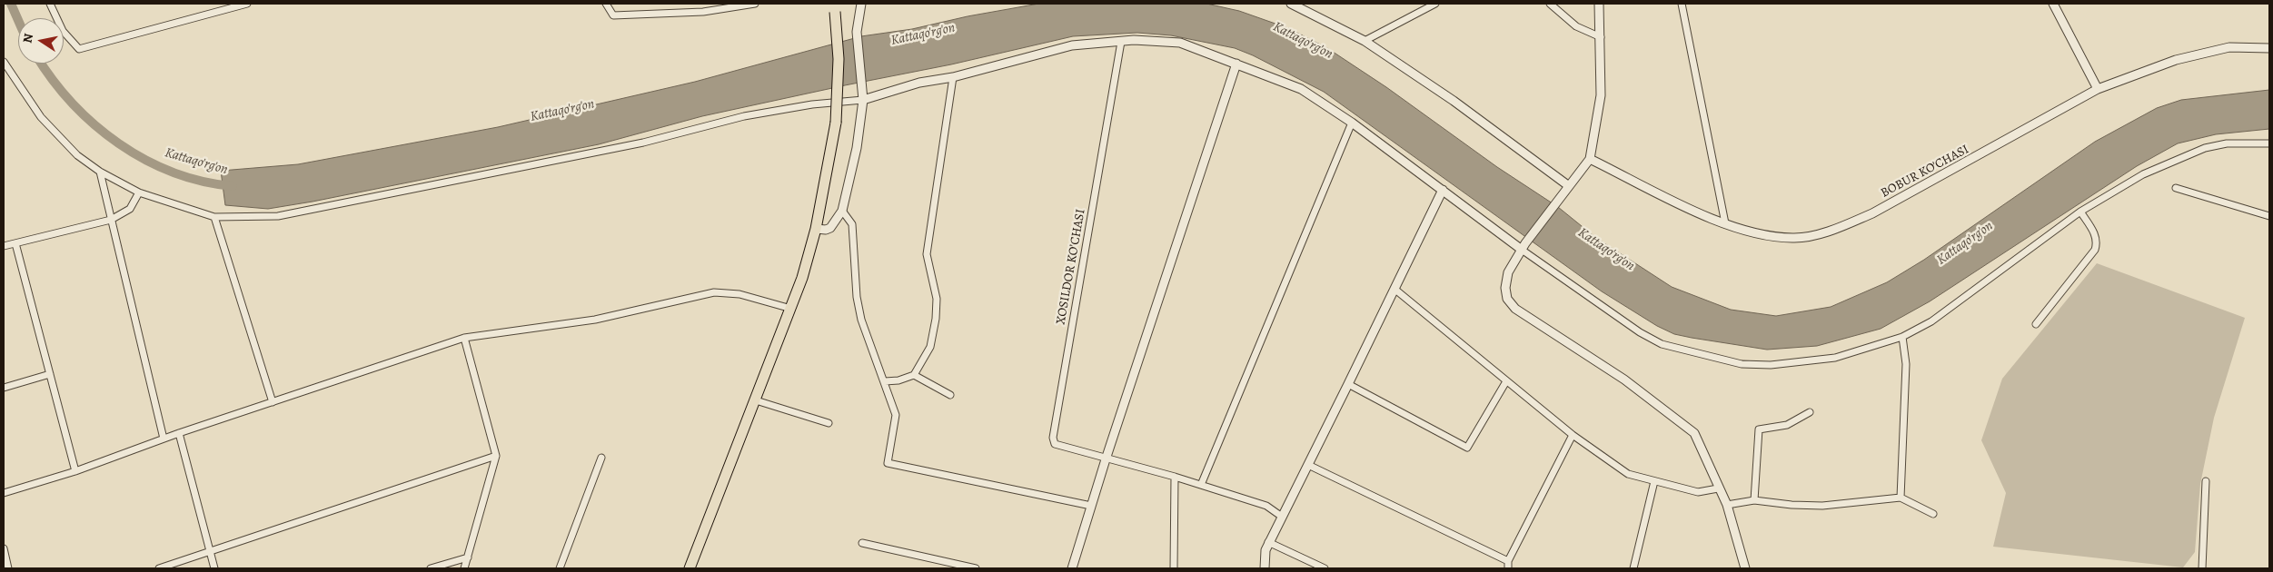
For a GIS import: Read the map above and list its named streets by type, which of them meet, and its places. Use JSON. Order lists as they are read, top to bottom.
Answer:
{
  "streets": {
    "street": ["BOBUR KO'CHASI", "XOSILDOR KO’CHASI"]
  },
  "water": ["Kattaqo'rg'on"],
  "north": "left"
}
